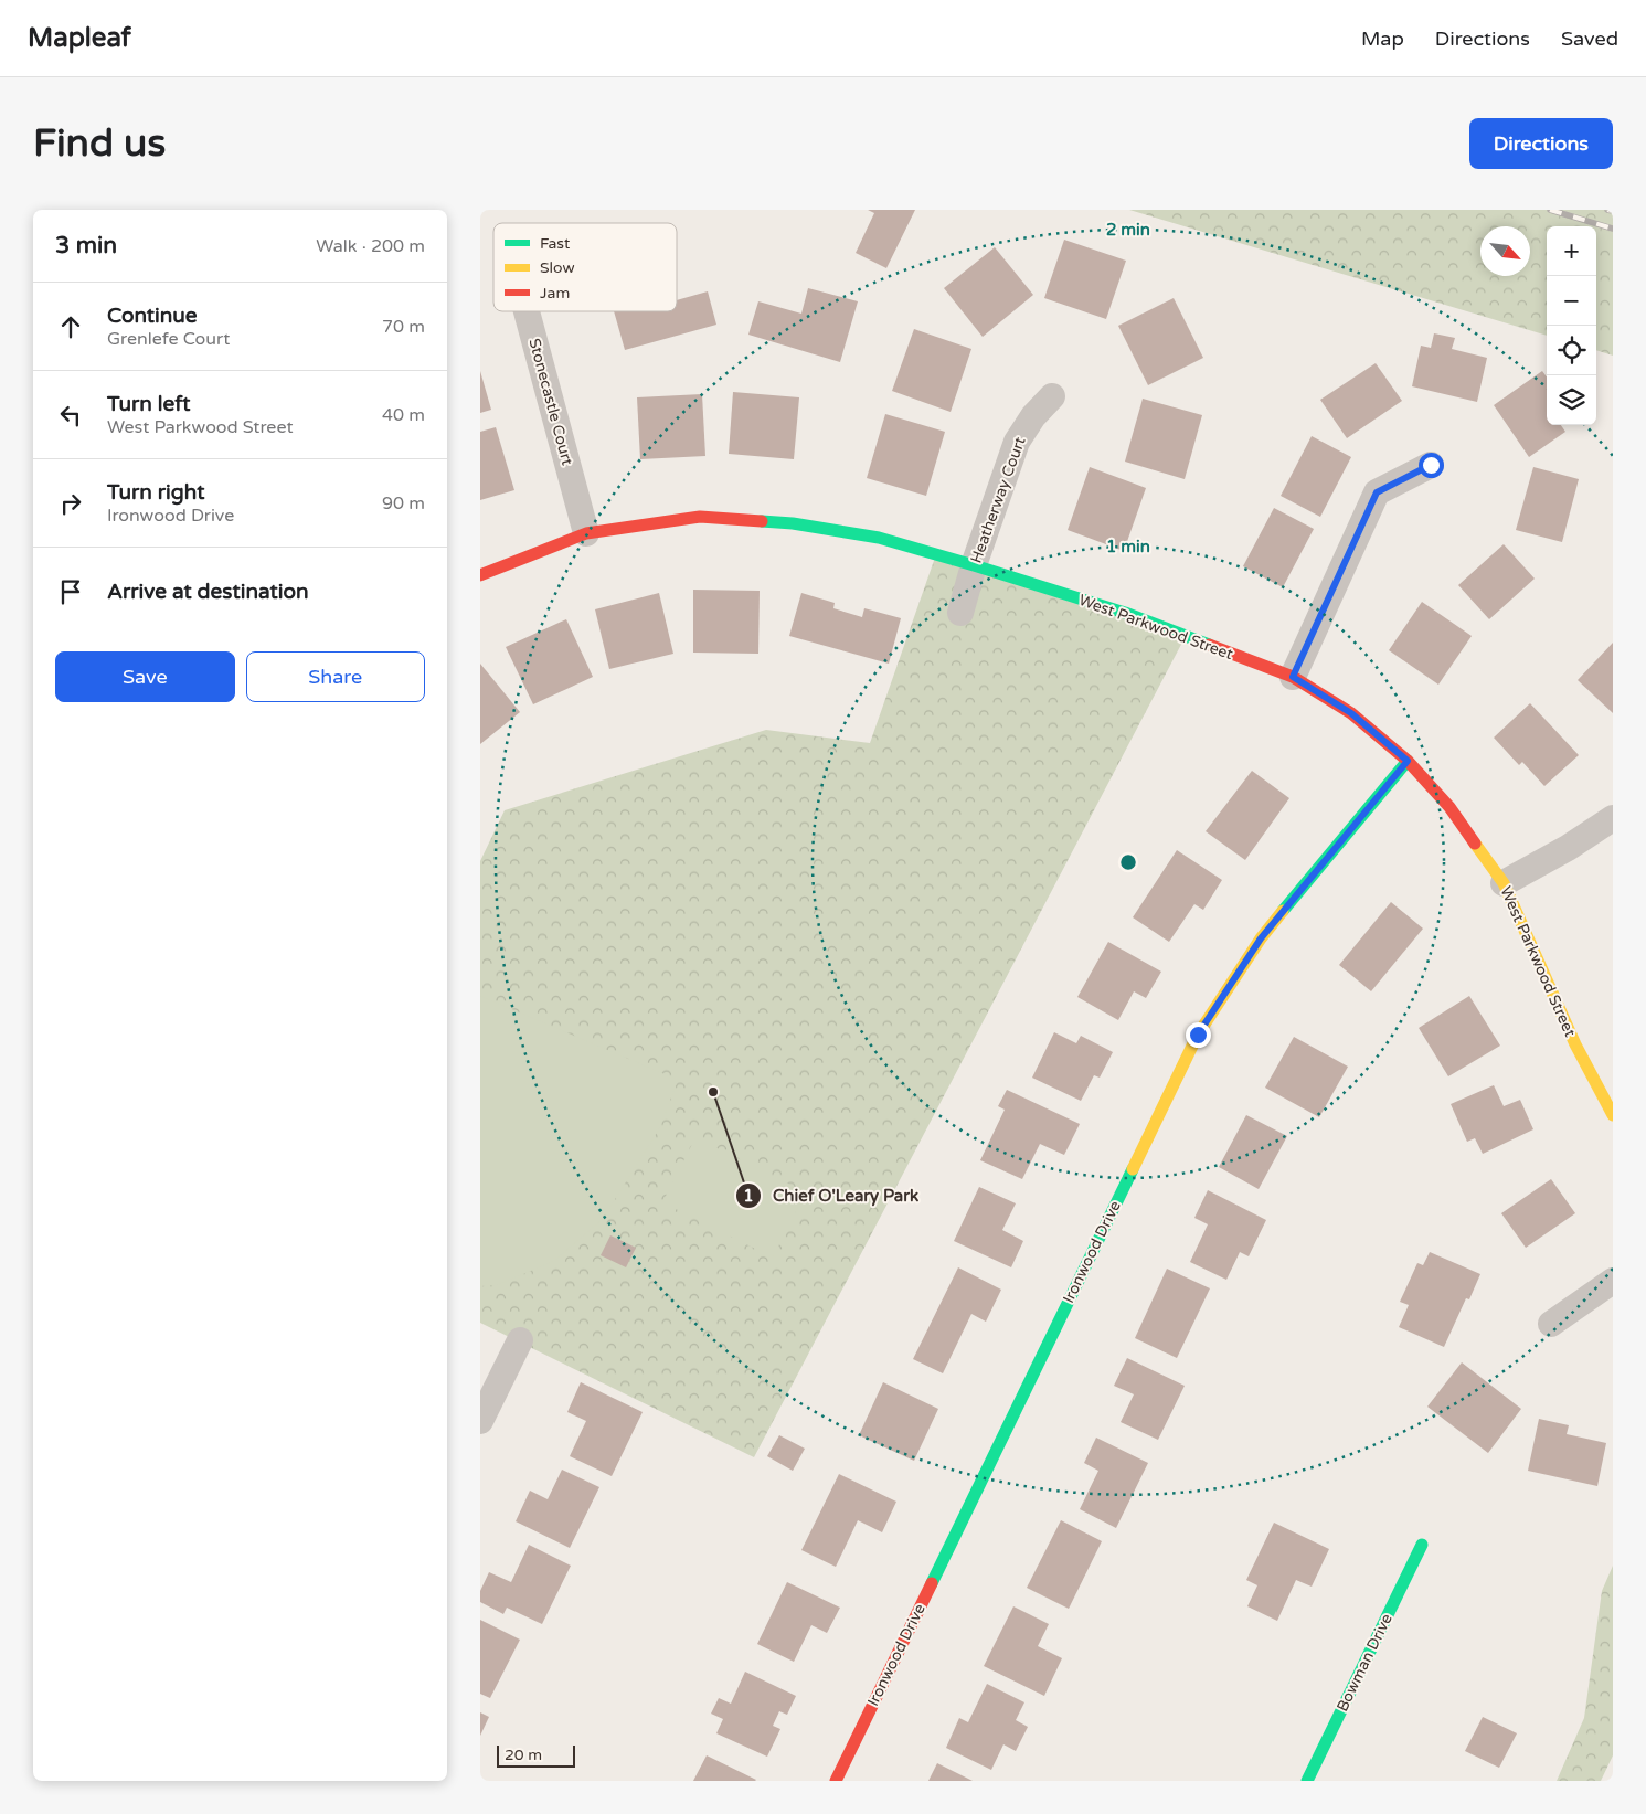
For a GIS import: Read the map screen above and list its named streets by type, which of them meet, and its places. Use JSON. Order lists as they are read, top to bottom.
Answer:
{
  "streets": {
    "street": [
      "Stonecastle Court",
      "Heatherway Court",
      "West Parkwood Street",
      "Ironwood Drive",
      "Bowman Drive"
    ]
  },
  "crossings": [
    ["Stonecastle Court", "West Parkwood Street"],
    ["Heatherway Court", "West Parkwood Street"],
    ["West Parkwood Street", "Ironwood Drive"]
  ],
  "places": ["Chief O'Leary Park"],
  "legend": ["Fast", "Slow", "Jam"],
  "scale_bar": "20 m",
  "north": "bottom right",
  "page": {
    "header": "Mapleaf",
    "nav": ["Map", "Directions", "Saved"],
    "buttons": [
      "Directions",
      ["Save", "Share"]
    ],
    "title": "Find us",
    "heading": ["3 min", "Walk · 200 m"],
    "map_buttons": ["+", "−"],
    "list": [
      ["Continue", "Grenlefe Court", "70 m"],
      ["Turn left", "West Parkwood Street", "40 m"],
      ["Turn right", "Ironwood Drive", "90 m"],
      "Arrive at destination"
    ],
    "scale": "20 m"
  },
  "rings": ["2 min", "1 min"]
}
